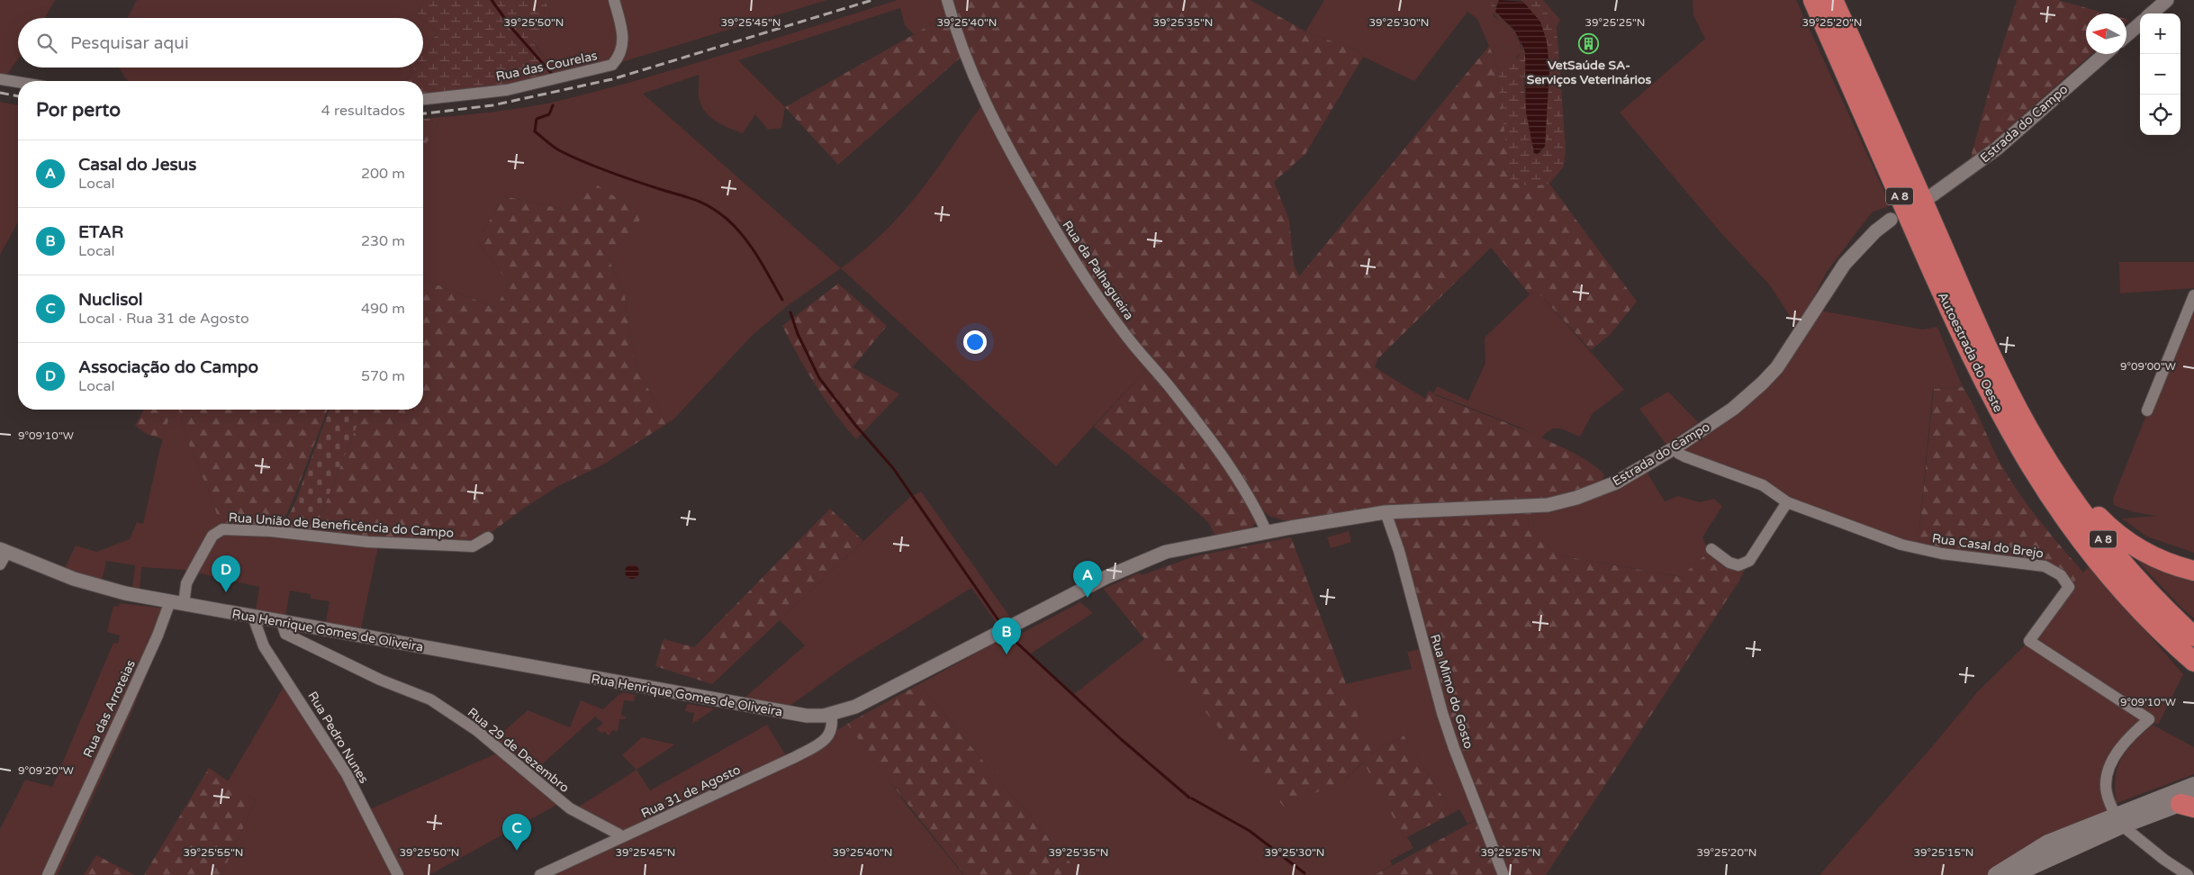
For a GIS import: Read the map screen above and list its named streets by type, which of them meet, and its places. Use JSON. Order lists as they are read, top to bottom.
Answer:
{
  "streets": {
    "highway": ["A 8", "Autoestrada do Oeste"],
    "street": [
      "Rua das Courelas",
      "Estrada do Campo",
      "Rua da Palhagueira",
      "Rua União de Beneficência do Campo",
      "Rua Casal do Brejo",
      "Rua Henrique Gomes de Oliveira",
      "Rua Mimo do Gosto",
      "Rua das Arroteias",
      "Rua Pedro Nunes",
      "Rua 29 de Dezembro",
      "Rua 31 de Agosto"
    ]
  },
  "crossings": [
    ["Estrada do Campo", "Rua Casal do Brejo"],
    ["Estrada do Campo", "Rua Henrique Gomes de Oliveira"],
    ["Estrada do Campo", "Rua Mimo do Gosto"],
    ["Rua da Palhagueira", "Rua Henrique Gomes de Oliveira"],
    ["Rua União de Beneficência do Campo", "Rua Henrique Gomes de Oliveira"],
    ["Rua Henrique Gomes de Oliveira", "Rua das Arroteias"],
    ["Rua Henrique Gomes de Oliveira", "Rua Pedro Nunes"],
    ["Rua Henrique Gomes de Oliveira", "Rua 29 de Dezembro"],
    ["Rua Henrique Gomes de Oliveira", "Rua 31 de Agosto"],
    ["Rua 29 de Dezembro", "Rua 31 de Agosto"]
  ],
  "places": {
    "building": ["VetSaúde SA- Serviços Veterinários"]
  },
  "north": "left",
  "page": {
    "map_buttons": ["+", "−"],
    "search": "Pesquisar aqui",
    "heading": ["Por perto", "4 resultados"],
    "list": [
      {
        "mark": "A",
        "name": "Casal do Jesus",
        "note": "Local",
        "value": "200 m"
      },
      {
        "mark": "B",
        "name": "ETAR",
        "note": "Local",
        "value": "230 m"
      },
      {
        "mark": "C",
        "name": "Nuclisol",
        "note": "Local · Rua 31 de Agosto",
        "value": "490 m"
      },
      {
        "mark": "D",
        "name": "Associação do Campo",
        "note": "Local",
        "value": "570 m"
      }
    ],
    "pins": [
      "D",
      "A",
      "B",
      "C"
    ]
  },
  "coordinates": [
    "39°25'50\"N",
    "39°25'45\"N",
    "39°25'40\"N",
    "39°25'35\"N",
    "39°25'30\"N",
    "39°25'25\"N",
    "39°25'20\"N",
    "9°09'00\"W",
    "9°09'10\"W",
    "9°09'20\"W",
    "39°25'55\"N",
    "39°25'15\"N"
  ]
}
